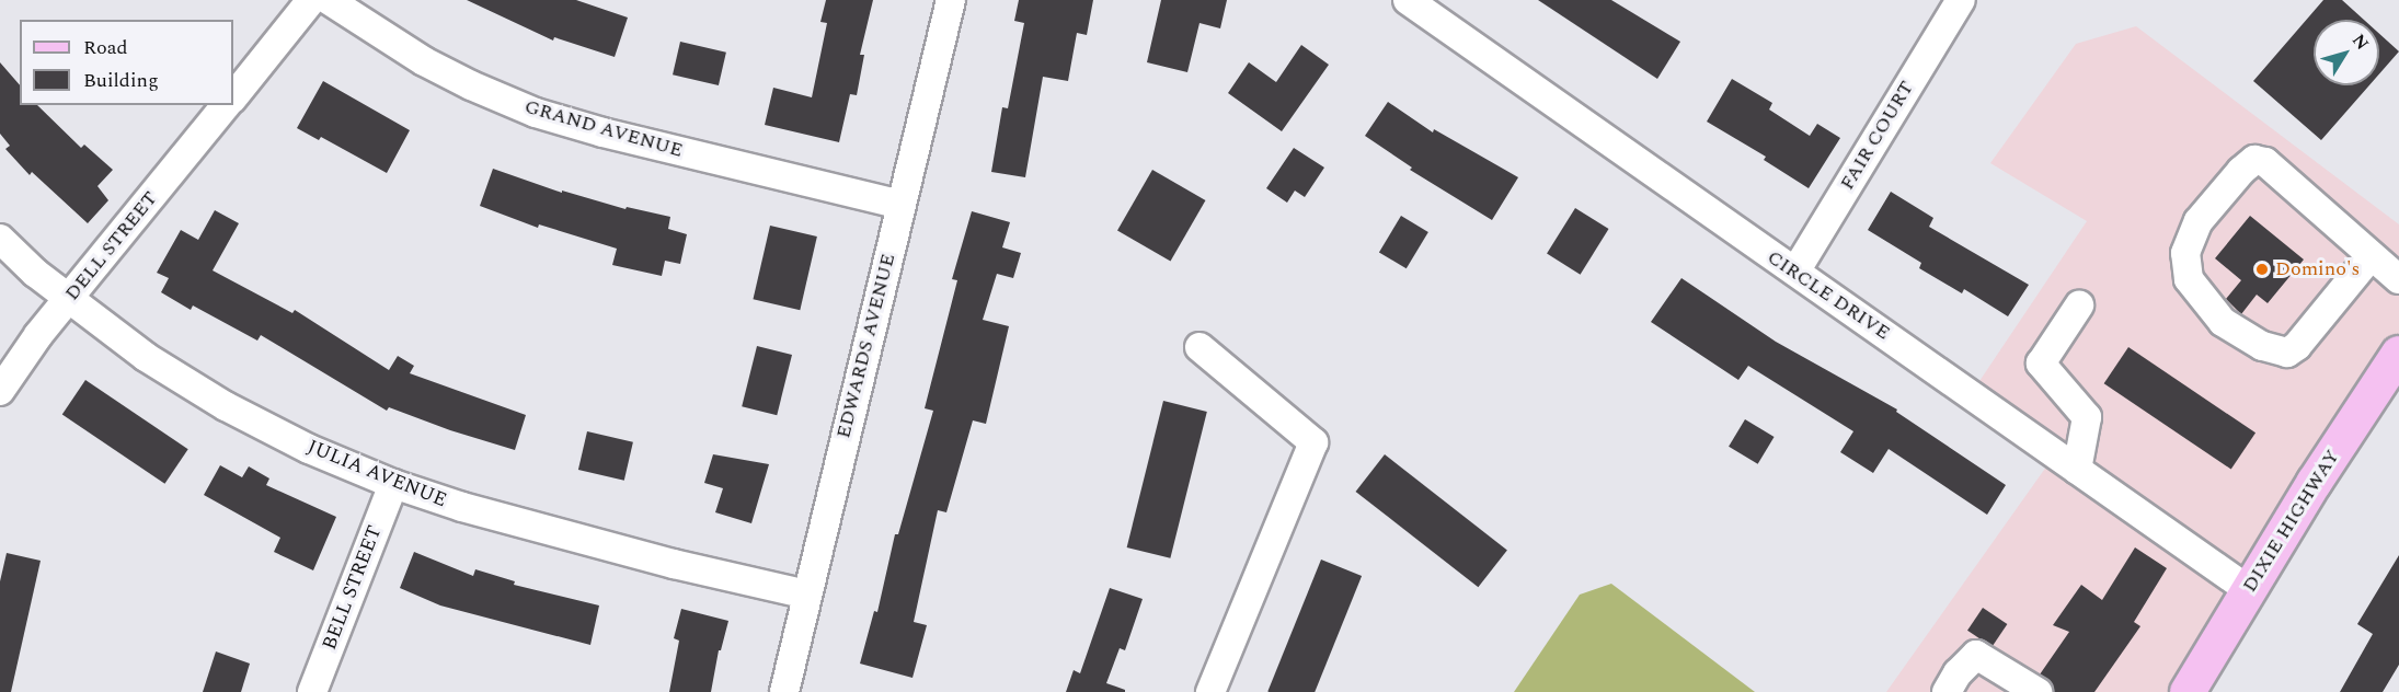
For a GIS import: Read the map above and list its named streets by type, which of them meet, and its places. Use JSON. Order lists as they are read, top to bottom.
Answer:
{
  "streets": {
    "main road": ["DIXIE HIGHWAY"],
    "street": [
      "GRAND AVENUE",
      "FAIR COURT",
      "DELL STREET",
      "CIRCLE DRIVE",
      "EDWARDS AVENUE",
      "JULIA AVENUE",
      "BELL STREET"
    ]
  },
  "crossings": [
    ["GRAND AVENUE", "EDWARDS AVENUE"],
    ["FAIR COURT", "CIRCLE DRIVE"],
    ["DELL STREET", "JULIA AVENUE"],
    ["CIRCLE DRIVE", "DIXIE HIGHWAY"],
    ["EDWARDS AVENUE", "JULIA AVENUE"],
    ["JULIA AVENUE", "BELL STREET"]
  ],
  "places": ["Domino's"],
  "legend": ["Road", "Building"],
  "north": "top right"
}
